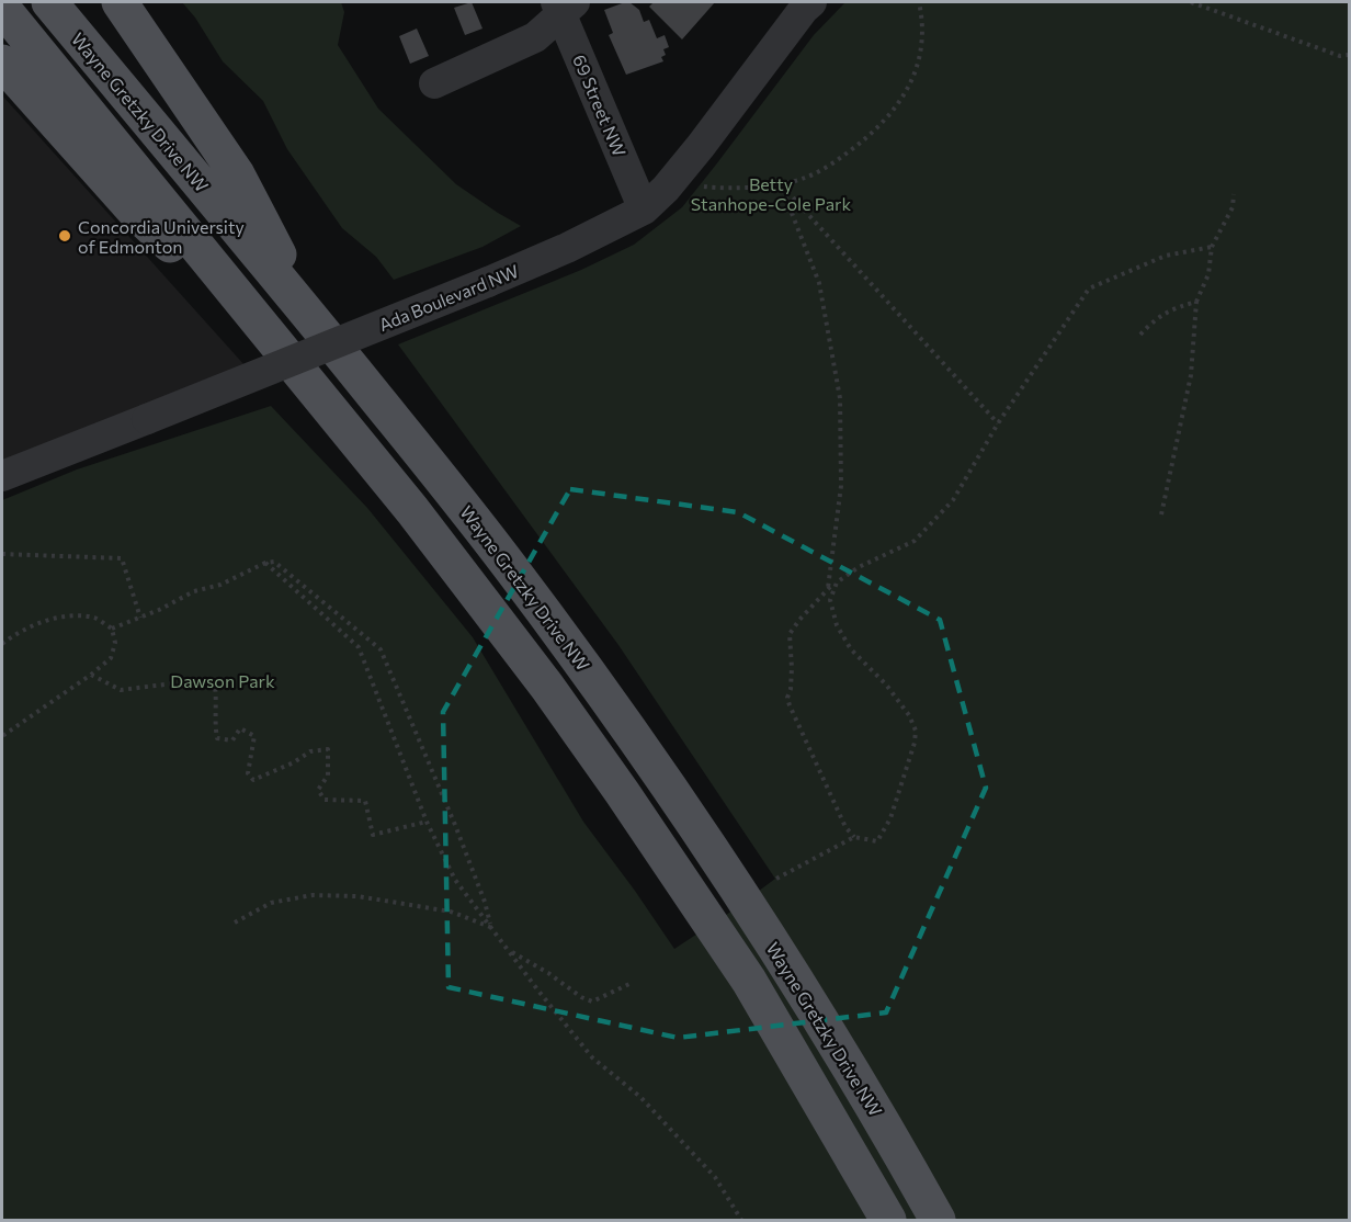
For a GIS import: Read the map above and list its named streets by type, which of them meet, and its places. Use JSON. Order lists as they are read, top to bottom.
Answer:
{
  "streets": {
    "main road": ["Wayne Gretzky Drive NW"],
    "street": ["69 Street NW", "Ada Boulevard NW"]
  },
  "crossings": [
    ["69 Street NW", "Ada Boulevard NW"]
  ],
  "parks": ["Betty Stanhope-Cole Park", "Dawson Park"],
  "places": ["Concordia University of Edmonton"]
}
